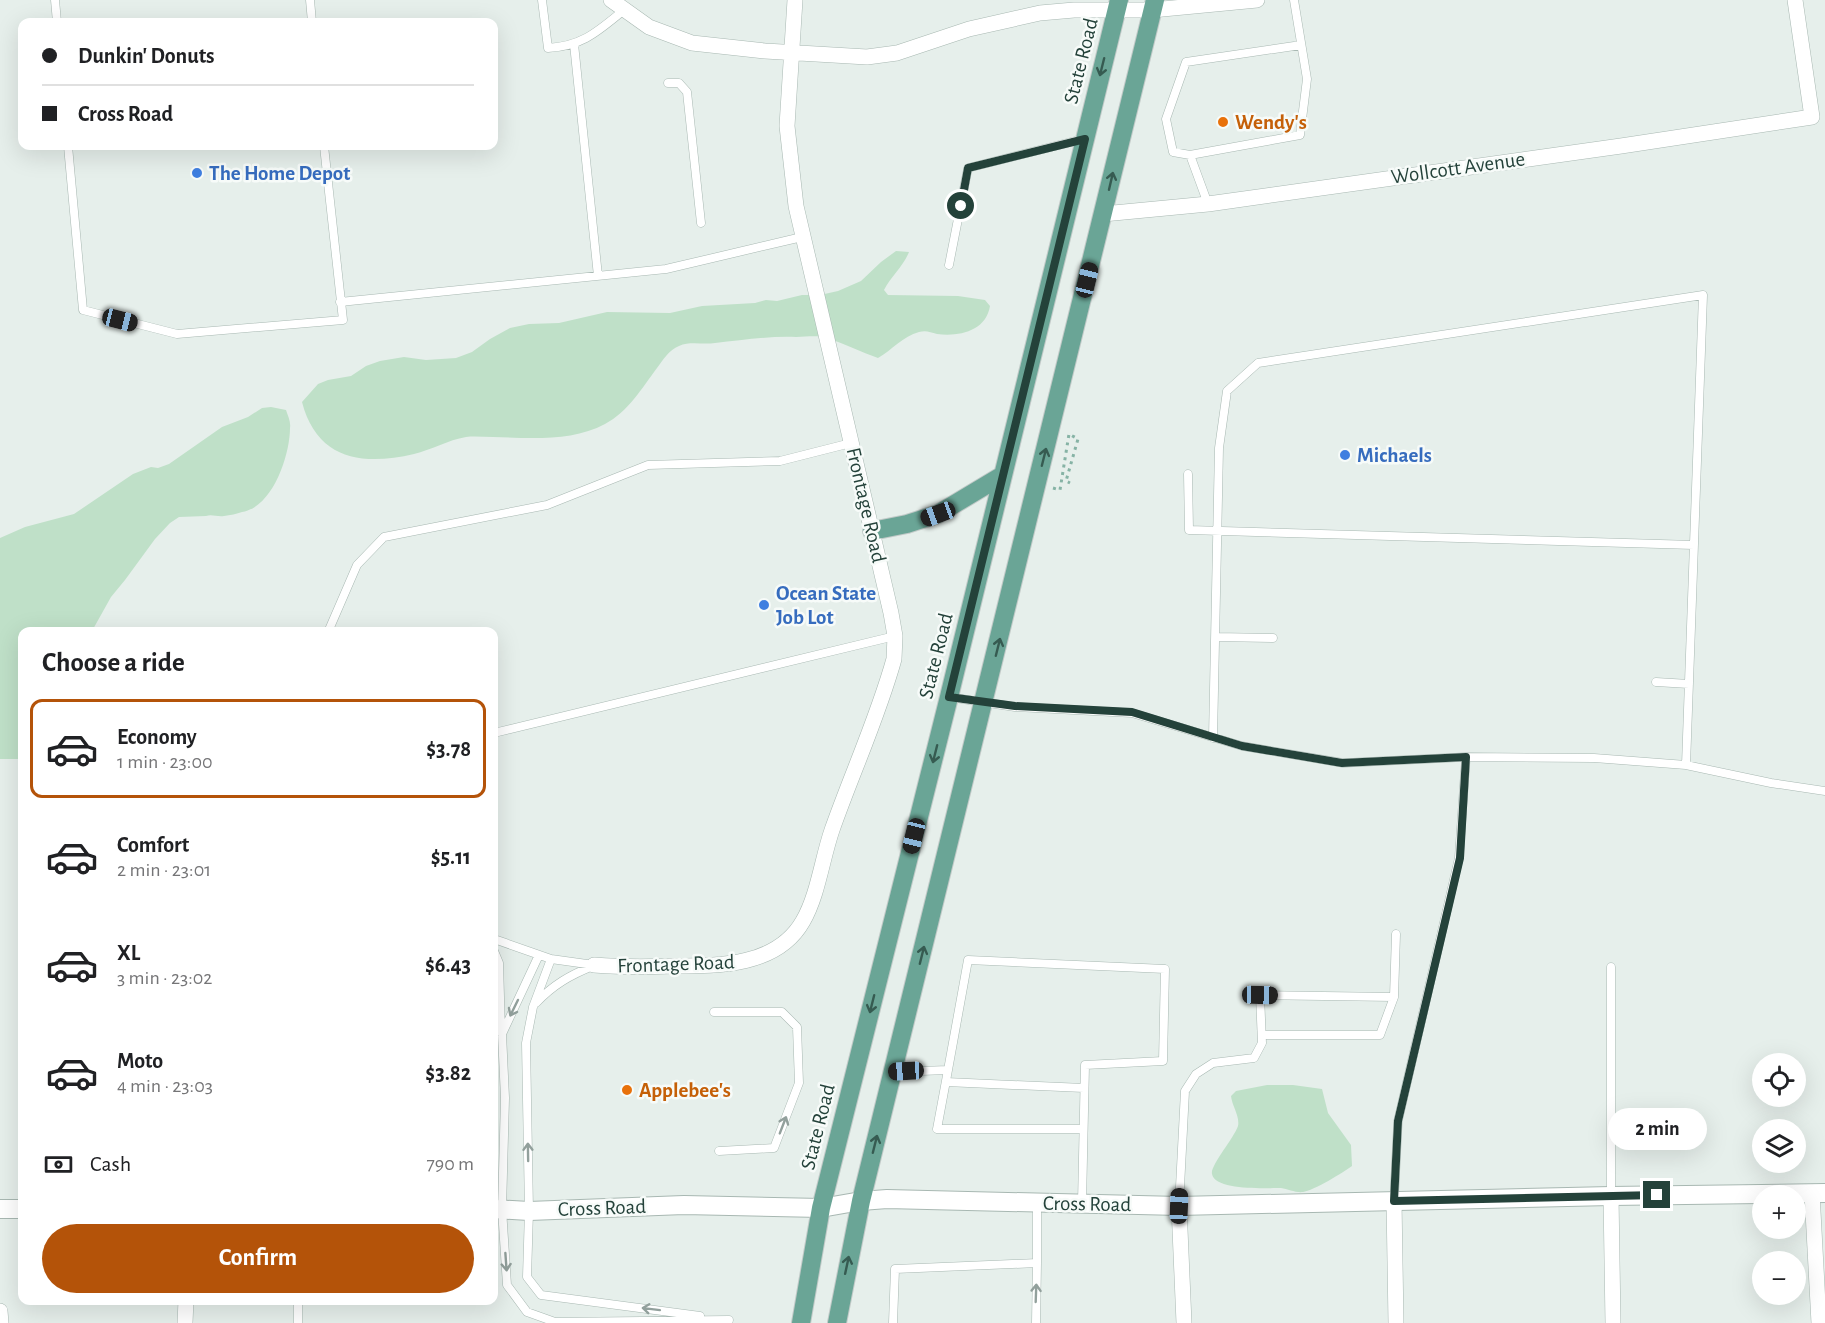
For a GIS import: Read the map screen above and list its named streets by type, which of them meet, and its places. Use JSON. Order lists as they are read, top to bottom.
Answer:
{
  "streets": {
    "main road": ["State Road"],
    "street": ["Wollcott Avenue", "Frontage Road", "Cross Road"]
  },
  "crossings": [
    ["State Road", "Cross Road"]
  ],
  "places": [
    "Wendy's",
    "The Home Depot",
    "Michaels",
    "Ocean State Job Lot",
    "Applebee's"
  ],
  "page": {
    "banner": ["Dunkin' Donuts", "Cross Road"],
    "heading": "Choose a ride",
    "list": [
      {
        "name": "Economy",
        "note": "1 min · 23:00",
        "value": "$3.78"
      },
      {
        "name": "Comfort",
        "note": "2 min · 23:01",
        "value": "$5.11"
      },
      {
        "name": "XL",
        "note": "3 min · 23:02",
        "value": "$6.43"
      },
      {
        "name": "Moto",
        "note": "4 min · 23:03",
        "value": "$3.82"
      }
    ],
    "map_buttons": ["+", "−"],
    "bubble": "2 min",
    "pay": ["Cash", "790 m"],
    "buttons": "Confirm"
  }
}
